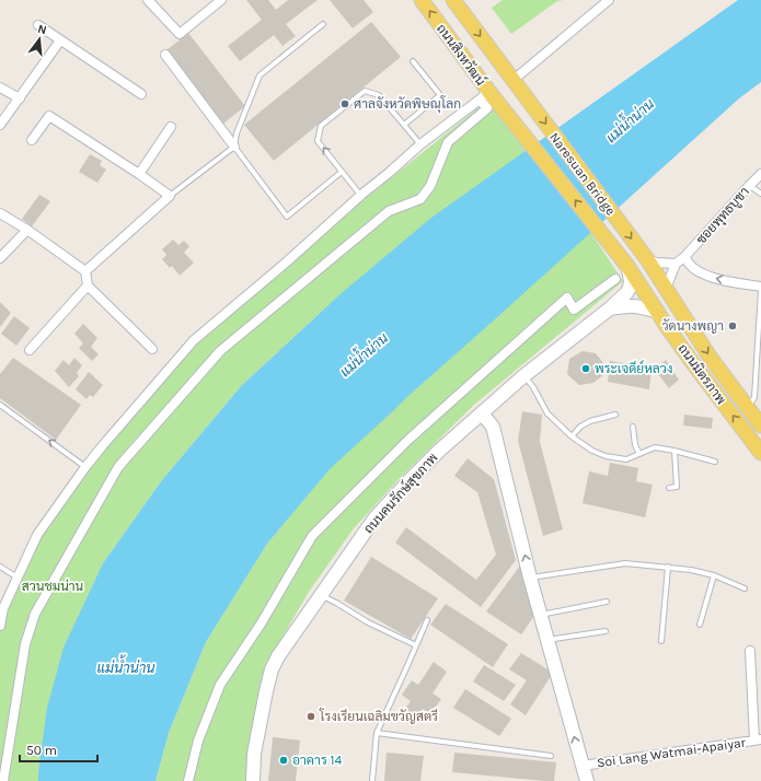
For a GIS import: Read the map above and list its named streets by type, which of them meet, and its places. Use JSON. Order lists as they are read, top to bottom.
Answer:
{
  "streets": {
    "main road": ["ถนนสิงหวัฒน์", "Naresuan Bridge", "ถนนมิตรภาพ"],
    "street": ["ซอยพุทธบูชา", "ถนนคนรักษ์สุขภาพ", "Soi Lang Watmai-Apaiyar"]
  },
  "crossings": [
    ["ถนนสิงหวัฒน์", "Naresuan Bridge"],
    ["Naresuan Bridge", "ถนนมิตรภาพ"],
    ["Naresuan Bridge", "ถนนคนรักษ์สุขภาพ"],
    ["ถนนมิตรภาพ", "ถนนคนรักษ์สุขภาพ"]
  ],
  "water": ["แม่น้ำน่าน"],
  "parks": ["สวนชมน่าน"],
  "places": [
    "ศาลจังหวัดพิษณุโลก",
    "วัดนางพญา",
    "พระเจดีย์หลวง",
    "โรงเรียนเฉลิมขวัญสตรี",
    "อาคาร 14"
  ],
  "scale_bar": "50 m",
  "north": "top"
}
